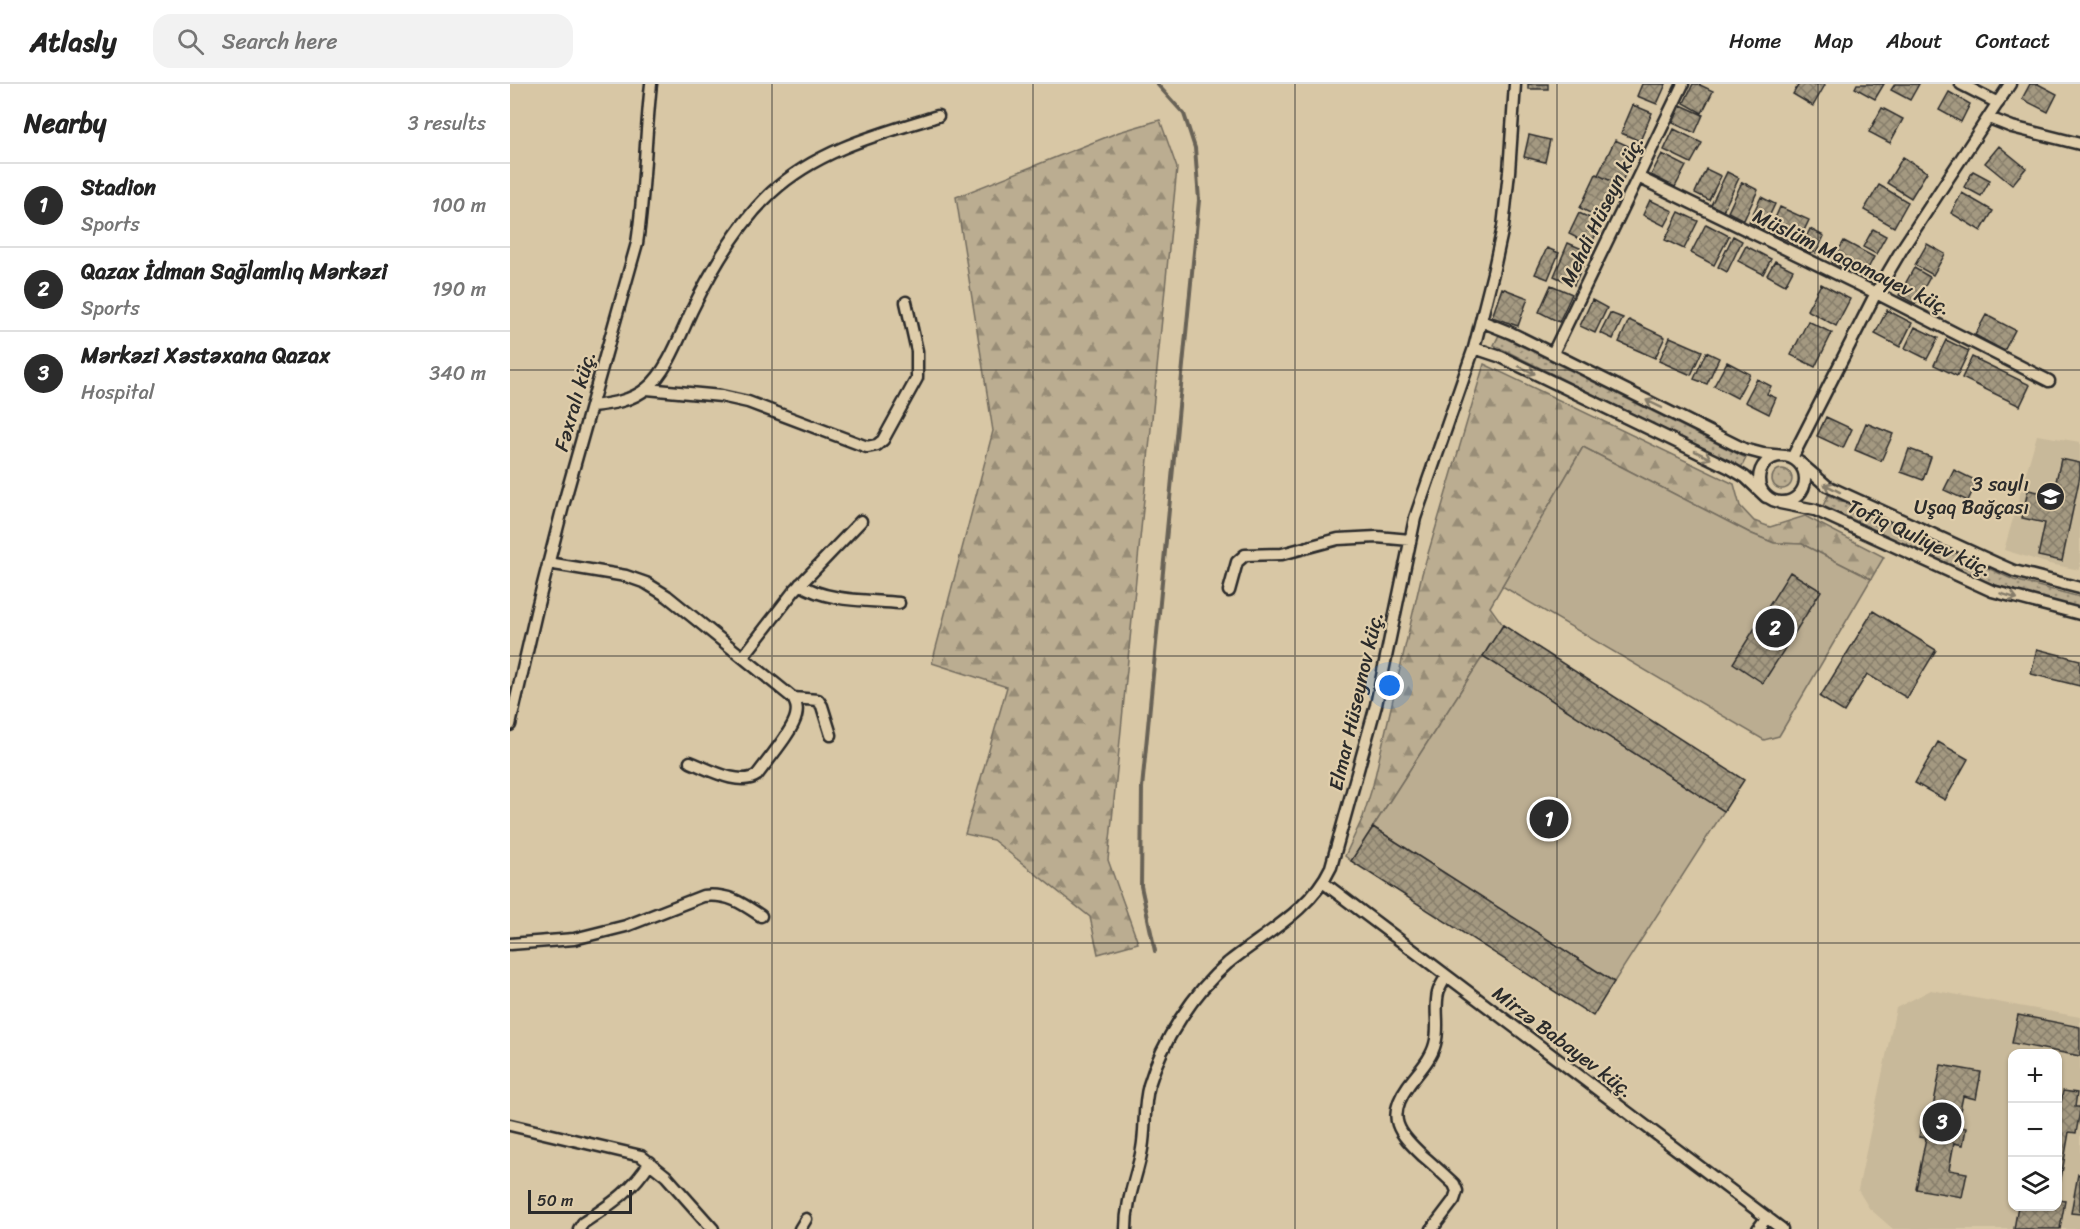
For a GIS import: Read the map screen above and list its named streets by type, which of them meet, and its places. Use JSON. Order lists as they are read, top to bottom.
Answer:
{
  "streets": {
    "street": [
      "Mehdi Hüseyn küç.",
      "Müslüm Maqomayev küç.",
      "Fəxralı küç.",
      "Tofiq Quliyev küç.",
      "Elmar Hüseynov küç.",
      "Mirzə Babayev küç."
    ]
  },
  "crossings": [
    ["Mehdi Hüseyn küç.", "Müslüm Maqomayev küç."],
    ["Elmar Hüseynov küç.", "Mirzə Babayev küç."]
  ],
  "places": {
    "school or university": ["3 saylı Uşaq Bağçası"]
  },
  "scale_bar": "50 m",
  "page": {
    "header": "Atlasly",
    "search": "Search here",
    "nav": [
      "Home",
      "Map",
      "About",
      "Contact"
    ],
    "heading": ["Nearby", "3 results"],
    "list": [
      {
        "mark": "1",
        "name": "Stadion",
        "note": "Sports",
        "value": "100 m"
      },
      {
        "mark": "2",
        "name": "Qazax İdman Sağlamlıq Mərkəzi",
        "note": "Sports",
        "value": "190 m"
      },
      {
        "mark": "3",
        "name": "Mərkəzi Xəstəxana Qazax",
        "note": "Hospital",
        "value": "340 m"
      }
    ],
    "pins": ["2", "1", "3"],
    "map_buttons": ["+", "−"],
    "scale": "50 m"
  }
}
